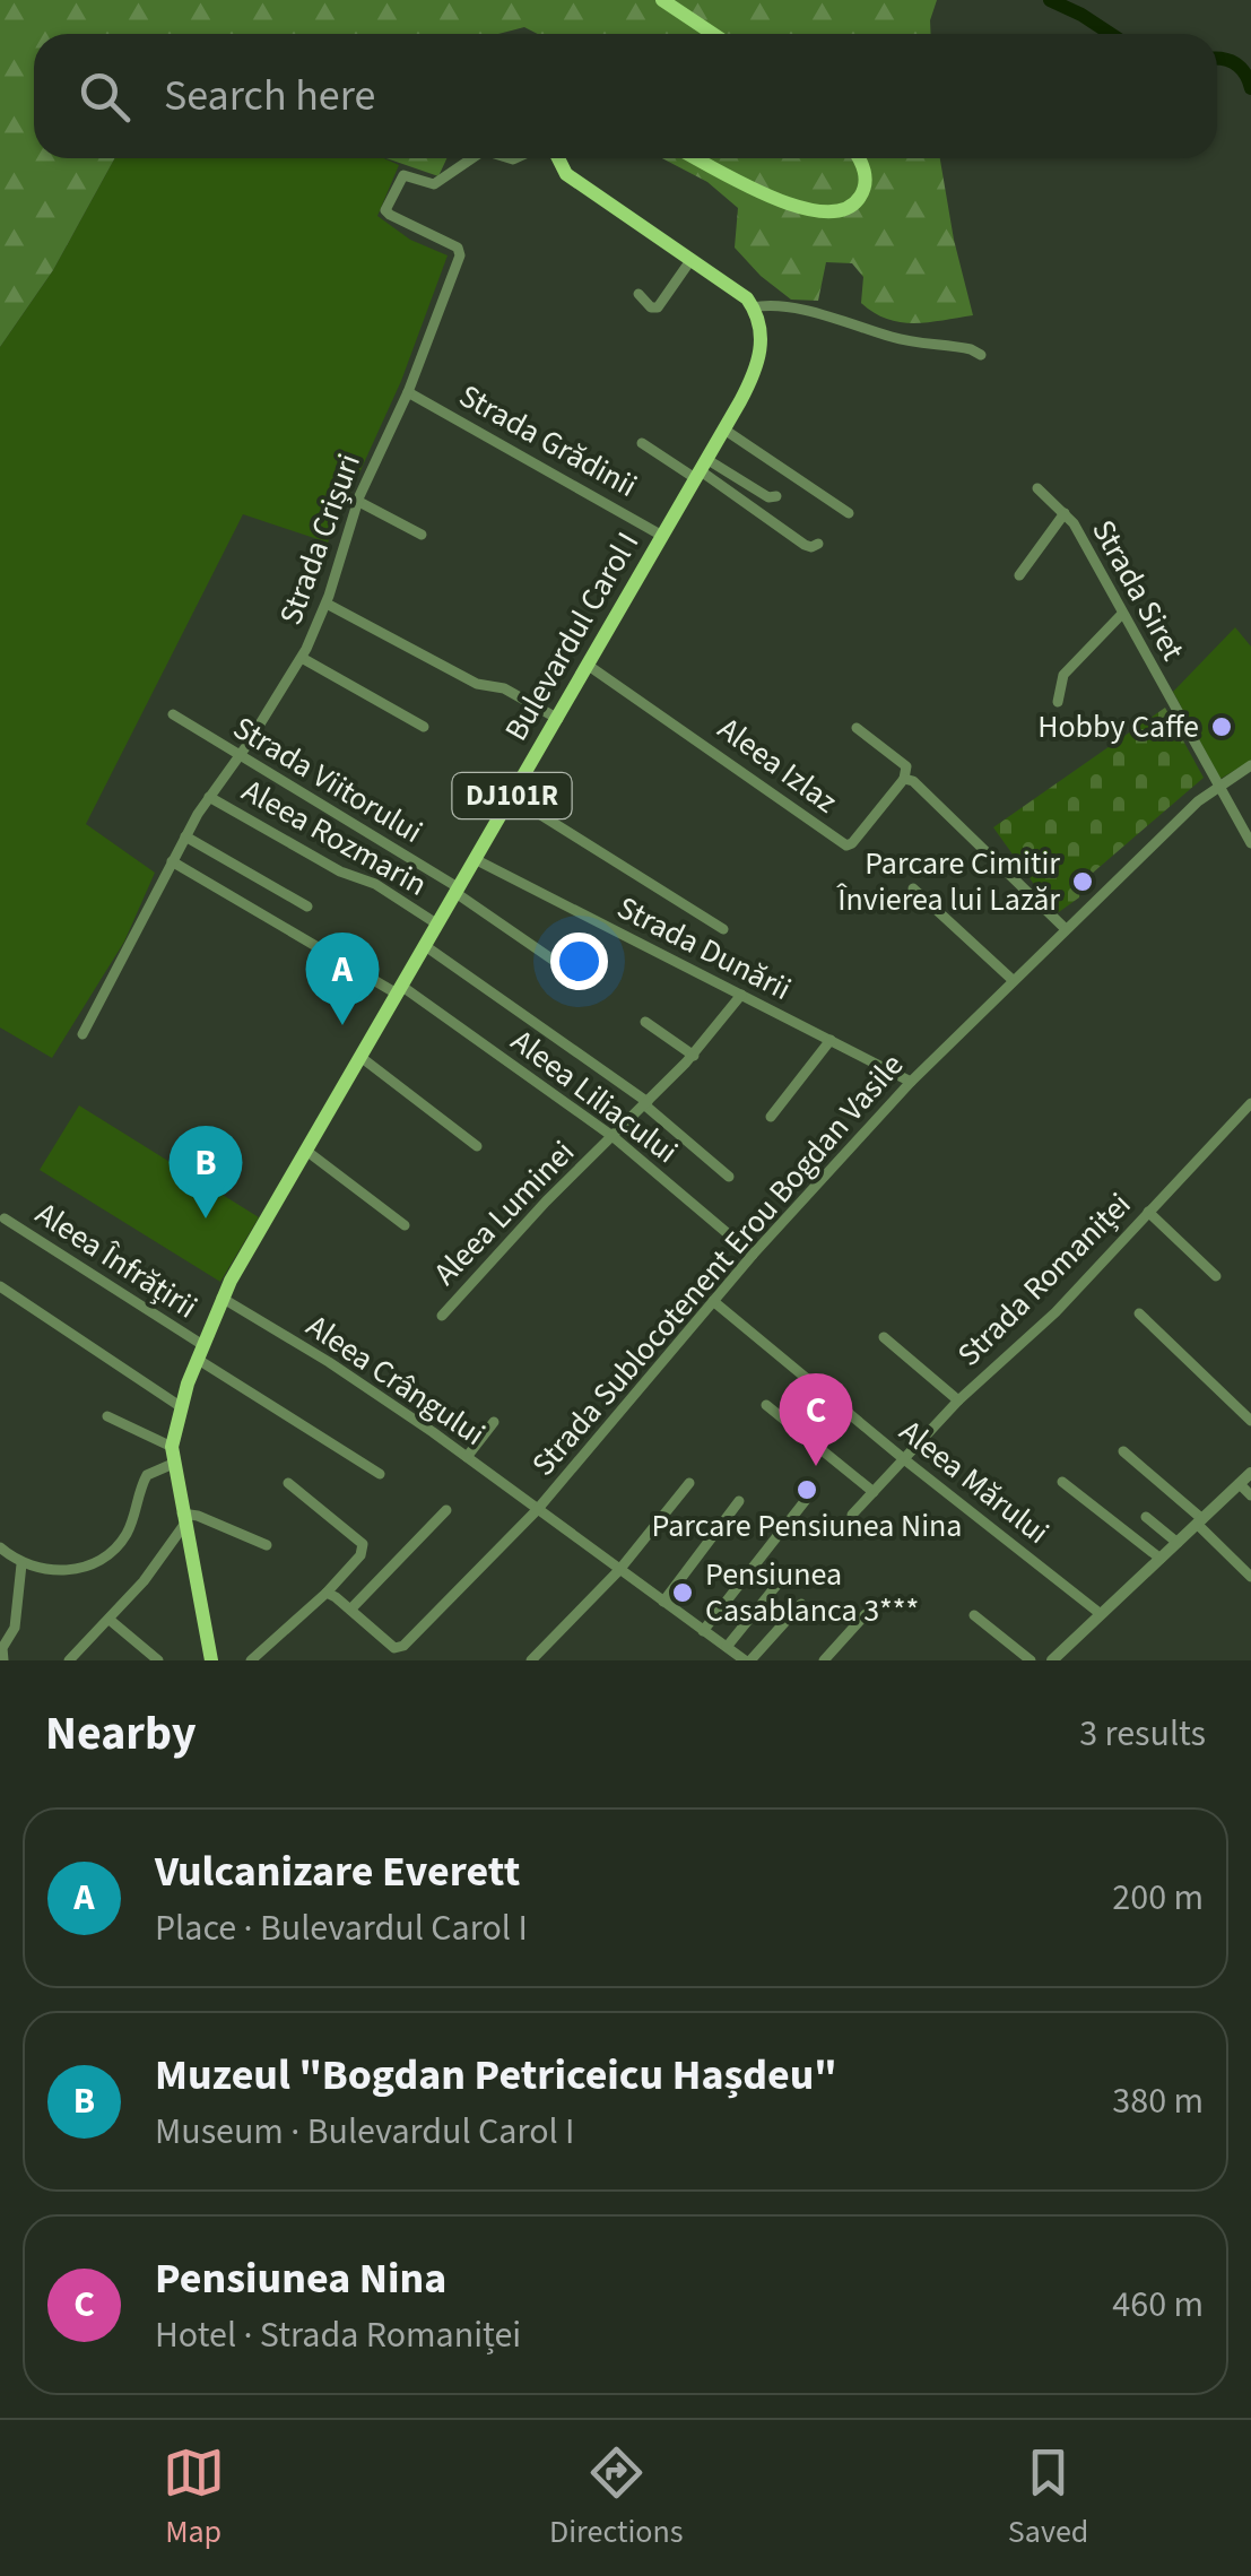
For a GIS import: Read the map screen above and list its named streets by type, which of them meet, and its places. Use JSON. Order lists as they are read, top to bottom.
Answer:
{
  "streets": {
    "main road": ["Bulevardul Carol I", "DJ101R"],
    "street": [
      "Strada Grădinii",
      "Strada Crișuri",
      "Strada Siret",
      "Aleea Izlaz",
      "Strada Viitorului",
      "Aleea Rozmarin",
      "Strada Dunării",
      "Aleea Liliacului",
      "Aleea Luminei",
      "Aleea Înfrățirii",
      "Strada Sublocotenent Erou Bogdan Vasile",
      "Strada Romaniței",
      "Aleea Crângului",
      "Aleea Mărului"
    ]
  },
  "crossings": [
    ["Strada Grădinii", "Strada Crișuri"],
    ["Strada Grădinii", "Bulevardul Carol I"],
    ["Strada Crișuri", "Strada Viitorului"],
    ["Strada Crișuri", "Aleea Rozmarin"],
    ["Strada Crișuri", "Aleea Liliacului"],
    ["Strada Siret", "Strada Sublocotenent Erou Bogdan Vasile"],
    ["Bulevardul Carol I", "Aleea Izlaz"],
    ["Bulevardul Carol I", "Strada Viitorului"],
    ["Bulevardul Carol I", "Aleea Rozmarin"],
    ["Bulevardul Carol I", "Strada Dunării"],
    ["Bulevardul Carol I", "Aleea Liliacului"],
    ["Bulevardul Carol I", "Aleea Înfrățirii"],
    ["Bulevardul Carol I", "Aleea Crângului"],
    ["Strada Dunării", "Aleea Luminei"],
    ["Strada Dunării", "Strada Sublocotenent Erou Bogdan Vasile"],
    ["Aleea Liliacului", "Aleea Luminei"],
    ["Aleea Liliacului", "Strada Sublocotenent Erou Bogdan Vasile"],
    ["Strada Sublocotenent Erou Bogdan Vasile", "Aleea Crângului"],
    ["Strada Sublocotenent Erou Bogdan Vasile", "Aleea Mărului"],
    ["Strada Romaniței", "Aleea Mărului"]
  ],
  "places": [
    "Hobby Caffe",
    "Parcare Cimitir Învierea lui Lazăr",
    "Parcare Pensiunea Nina",
    "Pensiunea Casablanca 3***"
  ],
  "page": {
    "search": "Search here",
    "pins": ["A", "B", "C"],
    "heading": ["Nearby", "3 results"],
    "list": [
      {
        "mark": "A",
        "name": "Vulcanizare Everett",
        "note": "Place · Bulevardul Carol I",
        "value": "200 m"
      },
      {
        "mark": "B",
        "name": "Muzeul \"Bogdan Petriceicu Hașdeu\"",
        "note": "Museum · Bulevardul Carol I",
        "value": "380 m"
      },
      {
        "mark": "C",
        "name": "Pensiunea Nina",
        "note": "Hotel · Strada Romaniței",
        "value": "460 m"
      }
    ],
    "nav": ["Map", "Directions", "Saved"]
  }
}
